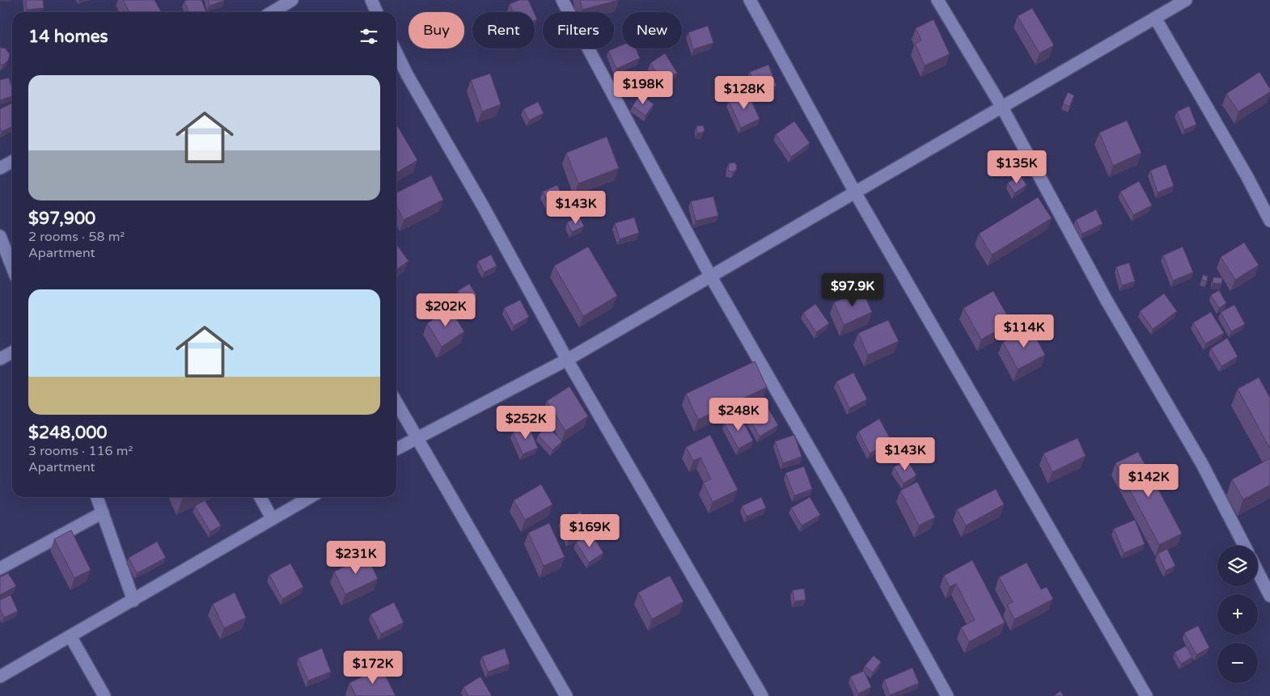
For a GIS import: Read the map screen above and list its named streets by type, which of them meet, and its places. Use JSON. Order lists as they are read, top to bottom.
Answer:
{
  "page": {
    "chip": [
      "Buy",
      "Rent",
      "Filters",
      "New"
    ],
    "heading": "14 homes",
    "list": [
      {
        "name": "$97,900",
        "note": "2 rooms · 58 m² · Apartment"
      },
      {
        "name": "$248,000",
        "note": "3 rooms · 116 m² · Apartment"
      }
    ],
    "price": [
      "$198K",
      "$128K",
      "$135K",
      "$143K",
      "$97.9K",
      "$202K",
      "$114K",
      "$248K",
      "$252K",
      "$143K",
      "$142K",
      "$169K",
      "$231K",
      "$172K"
    ],
    "map_buttons": ["+", "−"]
  }
}
